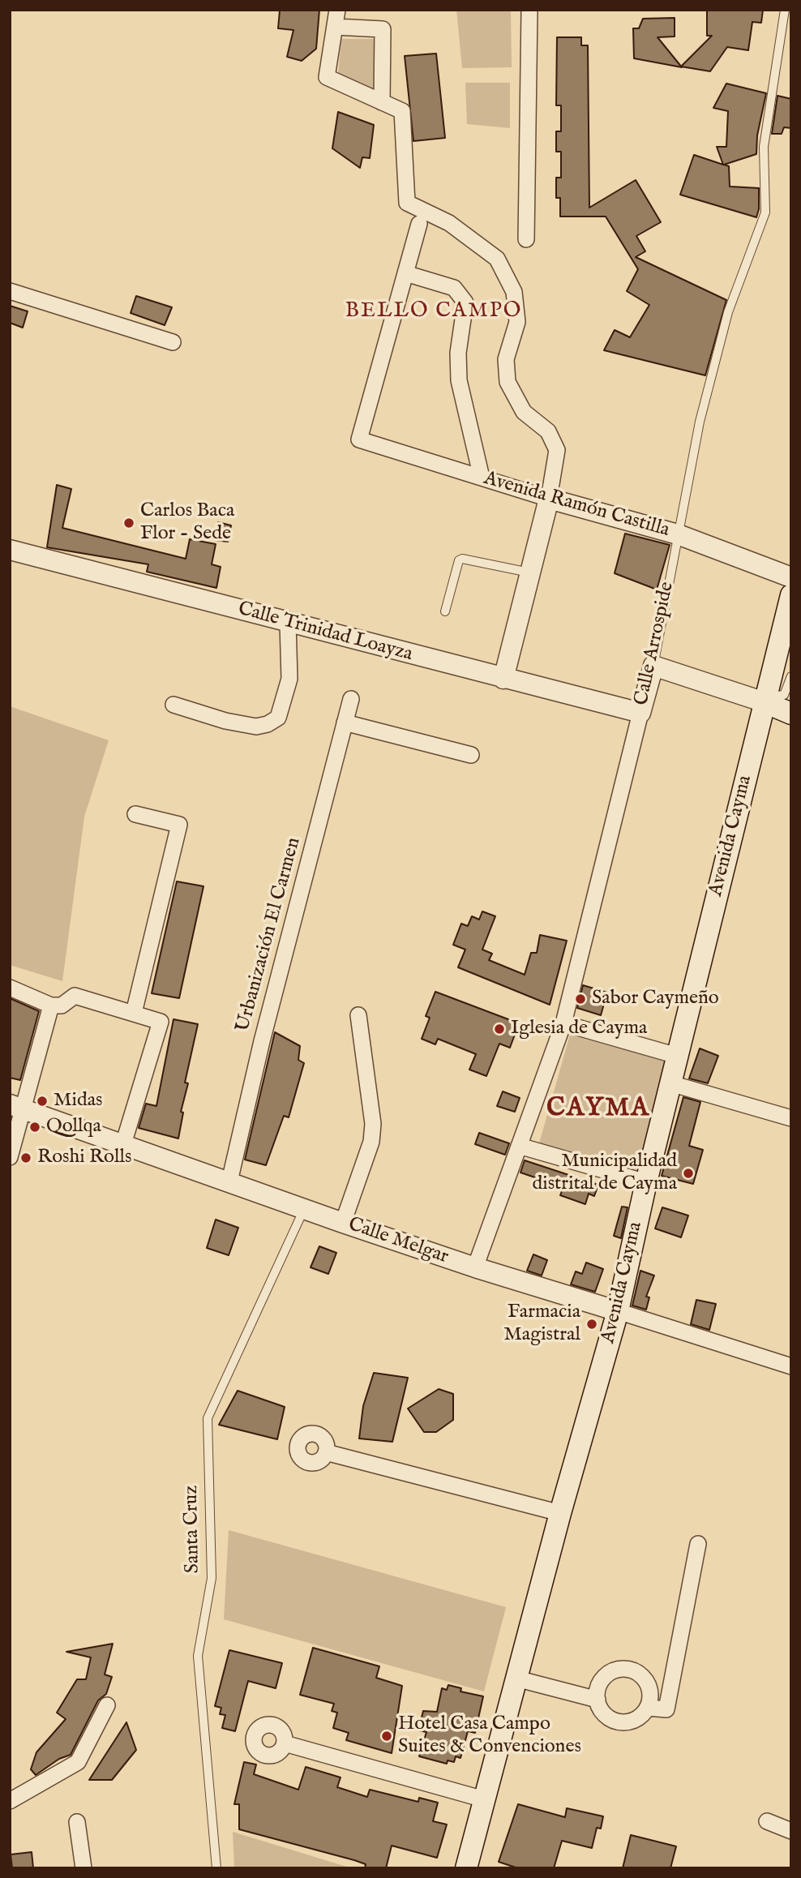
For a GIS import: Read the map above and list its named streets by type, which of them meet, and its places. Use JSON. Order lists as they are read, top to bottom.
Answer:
{
  "streets": {
    "main road": ["Avenida Cayma"],
    "street": [
      "Avenida Ramón Castilla",
      "Calle Trinidad Loayza",
      "Calle Arrospide",
      "Urbanización El Carmen",
      "Calle Melgar"
    ],
    "lane": ["Santa Cruz"]
  },
  "crossings": [
    ["Avenida Ramón Castilla", "Calle Arrospide"],
    ["Calle Trinidad Loayza", "Calle Arrospide"],
    ["Calle Arrospide", "Calle Melgar"],
    ["Avenida Cayma", "Calle Melgar"],
    ["Urbanización El Carmen", "Calle Melgar"],
    ["Calle Melgar", "Santa Cruz"]
  ],
  "districts": ["BELLO CAMPO", "CAYMA"],
  "places": [
    "Carlos Baca Flor - Sede",
    "Sabor Caymeño",
    "Iglesia de Cayma",
    "Midas",
    "Qollqa",
    "Roshi Rolls",
    "Municipalidad distrital de Cayma",
    "Farmacia Magistral",
    "Hotel Casa Campo Suites & Convenciones"
  ]
}
